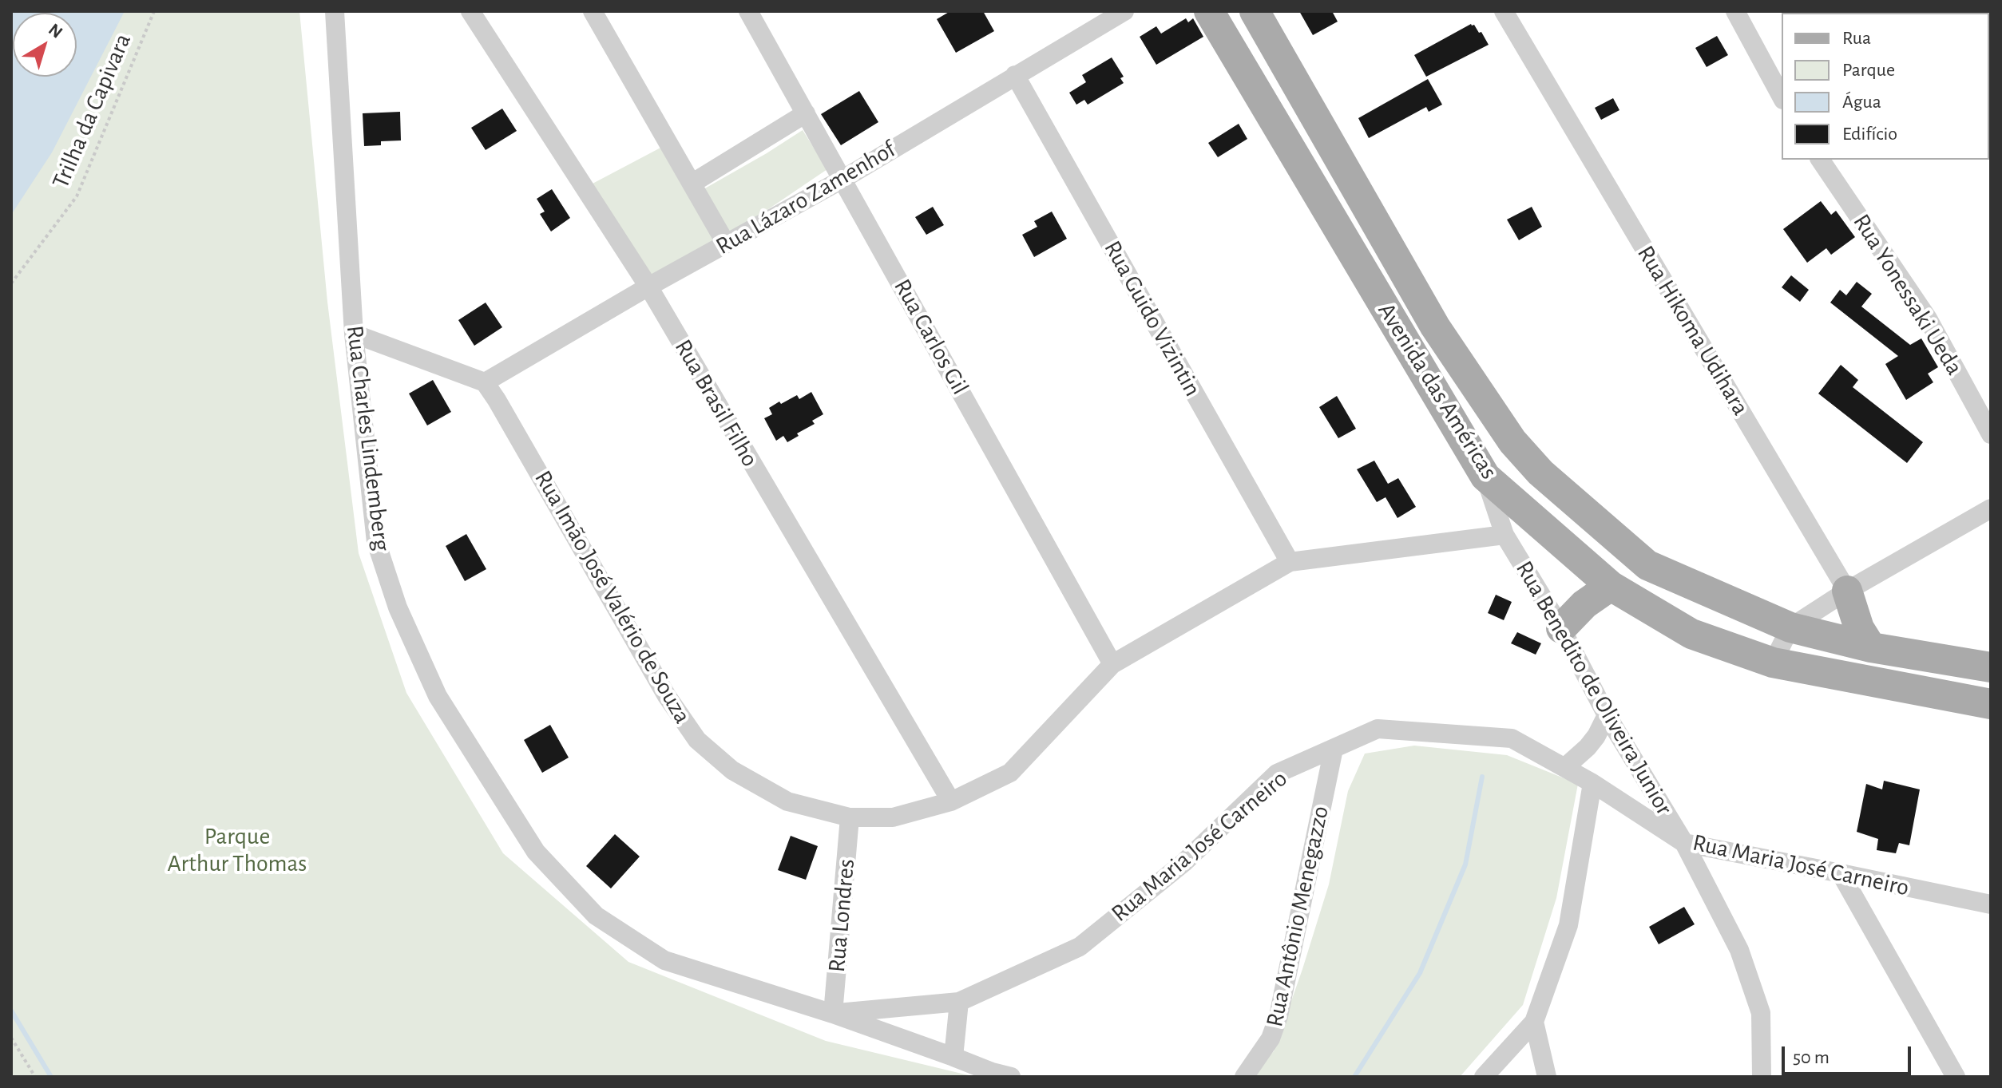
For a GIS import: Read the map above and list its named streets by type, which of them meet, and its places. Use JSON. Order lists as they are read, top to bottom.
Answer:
{
  "streets": {
    "main road": ["Avenida das Américas"],
    "street": [
      "Rua Lázaro Zamenhof",
      "Rua Yonessaki Ueda",
      "Rua Guido Vizintin",
      "Rua Hikoma Udihara",
      "Rua Carlos Gil",
      "Rua Brasil Filho",
      "Rua Charles Lindemberg",
      "Rua Imão José Valério de Souza",
      "Rua Benedito de Oliveira Junior",
      "Rua Maria José Carneiro",
      "Rua Londres",
      "Rua Antônio Menegazzo"
    ],
    "path": ["Trilha da Capivara"]
  },
  "crossings": [
    ["Rua Lázaro Zamenhof", "Rua Guido Vizintin"],
    ["Rua Lázaro Zamenhof", "Rua Carlos Gil"],
    ["Rua Lázaro Zamenhof", "Rua Brasil Filho"],
    ["Rua Lázaro Zamenhof", "Rua Imão José Valério de Souza"],
    ["Rua Guido Vizintin", "Rua Imão José Valério de Souza"],
    ["Rua Carlos Gil", "Rua Imão José Valério de Souza"],
    ["Avenida das Américas", "Rua Benedito de Oliveira Junior"],
    ["Rua Brasil Filho", "Rua Imão José Valério de Souza"],
    ["Rua Charles Lindemberg", "Rua Maria José Carneiro"],
    ["Rua Charles Lindemberg", "Rua Londres"],
    ["Rua Imão José Valério de Souza", "Rua Benedito de Oliveira Junior"],
    ["Rua Imão José Valério de Souza", "Rua Londres"],
    ["Rua Benedito de Oliveira Junior", "Rua Maria José Carneiro"],
    ["Rua Maria José Carneiro", "Rua Antônio Menegazzo"]
  ],
  "parks": ["Parque Arthur Thomas"],
  "legend": [
    "Rua",
    "Parque",
    "Água",
    "Edifício"
  ],
  "scale_bar": "50 m",
  "north": "top right"
}
